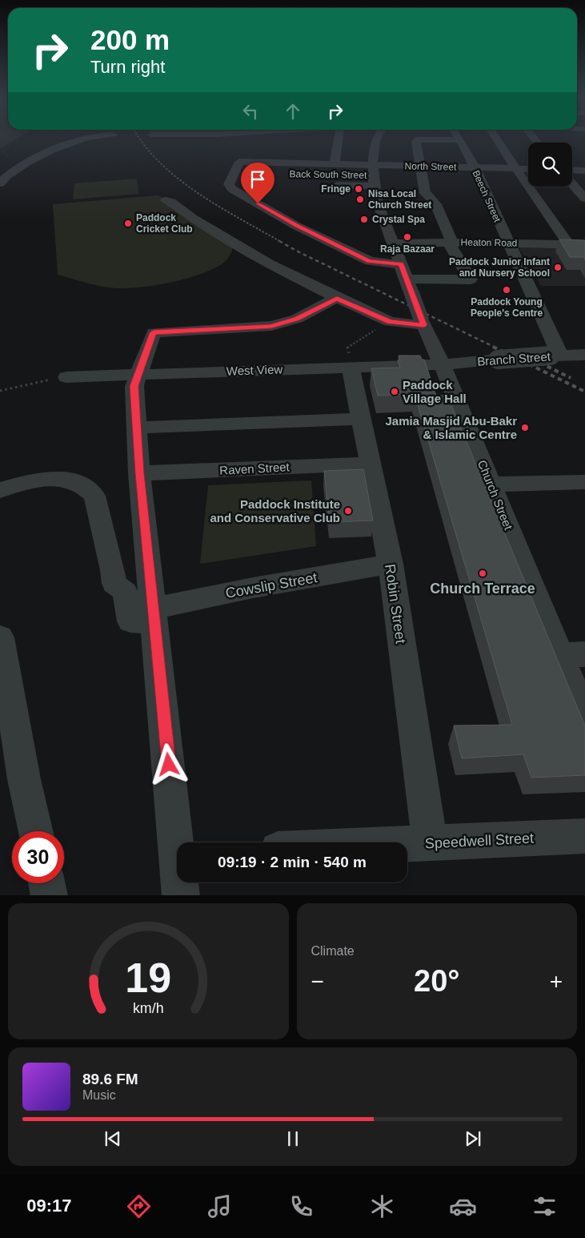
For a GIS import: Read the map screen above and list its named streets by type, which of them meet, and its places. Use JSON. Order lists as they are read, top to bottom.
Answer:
{
  "streets": {
    "street": [
      "North Street",
      "Back South Street",
      "Beech Street",
      "Heaton Road",
      "Branch Street",
      "West View",
      "Raven Street",
      "Church Street",
      "Cowslip Street",
      "Robin Street",
      "Speedwell Street"
    ]
  },
  "crossings": [
    ["North Street", "Back South Street"],
    ["North Street", "Beech Street"],
    ["North Street", "Church Street"],
    ["Back South Street", "Church Street"],
    ["Beech Street", "Heaton Road"],
    ["Beech Street", "Branch Street"],
    ["Heaton Road", "Church Street"],
    ["Branch Street", "West View"],
    ["Branch Street", "Church Street"],
    ["West View", "Church Street"],
    ["West View", "Robin Street"],
    ["Raven Street", "Robin Street"],
    ["Cowslip Street", "Robin Street"],
    ["Robin Street", "Speedwell Street"]
  ],
  "places": [
    "Fringe",
    "Nisa Local Church Street",
    "Crystal Spa",
    "Paddock Cricket Club",
    "Raja Bazaar",
    "Paddock Junior Infant and Nursery School",
    "Paddock Young People's Centre",
    "Paddock Village Hall",
    "Jamia Masjid Abu-Bakr & Islamic Centre",
    "Paddock Institute and Conservative Club",
    "Church Terrace"
  ],
  "page": {
    "turn": ["200 m", "Turn right"],
    "limit": "30",
    "trip": "09:19 · 2 min · 540 m",
    "tile": "Climate",
    "heat": ["−", "20°", "+"],
    "song": ["89.6 FM", "Music"],
    "tabs": "09:17",
    "gauge": ["19", "km/h"]
  }
}
